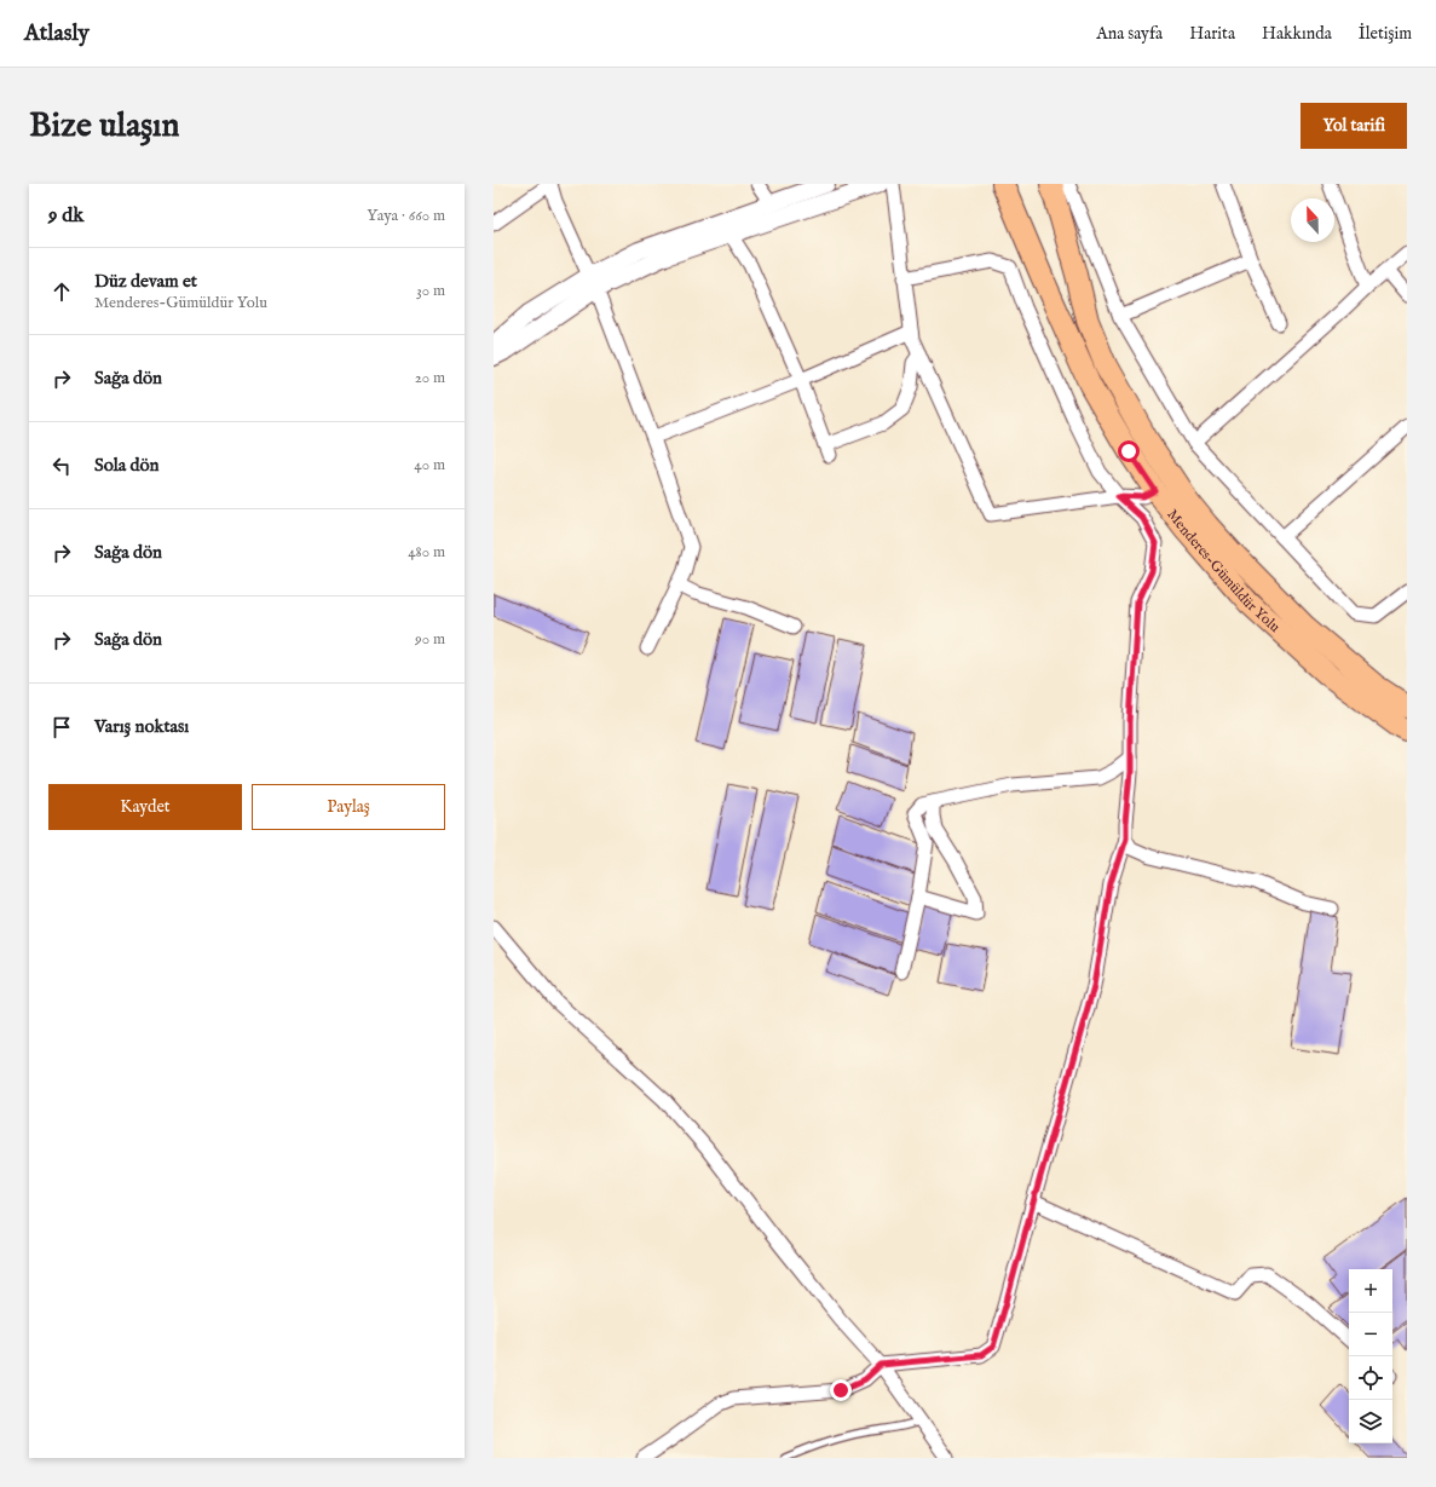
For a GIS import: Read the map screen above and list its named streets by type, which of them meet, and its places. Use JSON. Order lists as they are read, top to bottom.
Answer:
{
  "streets": {
    "main road": ["Menderes-Gümüldür Yolu"]
  },
  "north": "top",
  "page": {
    "header": "Atlasly",
    "nav": [
      "Ana sayfa",
      "Harita",
      "Hakkında",
      "İletişim"
    ],
    "buttons": [
      "Yol tarifi",
      ["Kaydet", "Paylaş"]
    ],
    "title": "Bize ulaşın",
    "heading": ["9 dk", "Yaya · 660 m"],
    "list": [
      ["Düz devam et", "Menderes-Gümüldür Yolu", "30 m"],
      ["Sağa dön", "20 m"],
      ["Sola dön", "40 m"],
      ["Sağa dön", "480 m"],
      ["Sağa dön", "90 m"],
      "Varış noktası"
    ],
    "map_buttons": ["+", "−"]
  }
}
